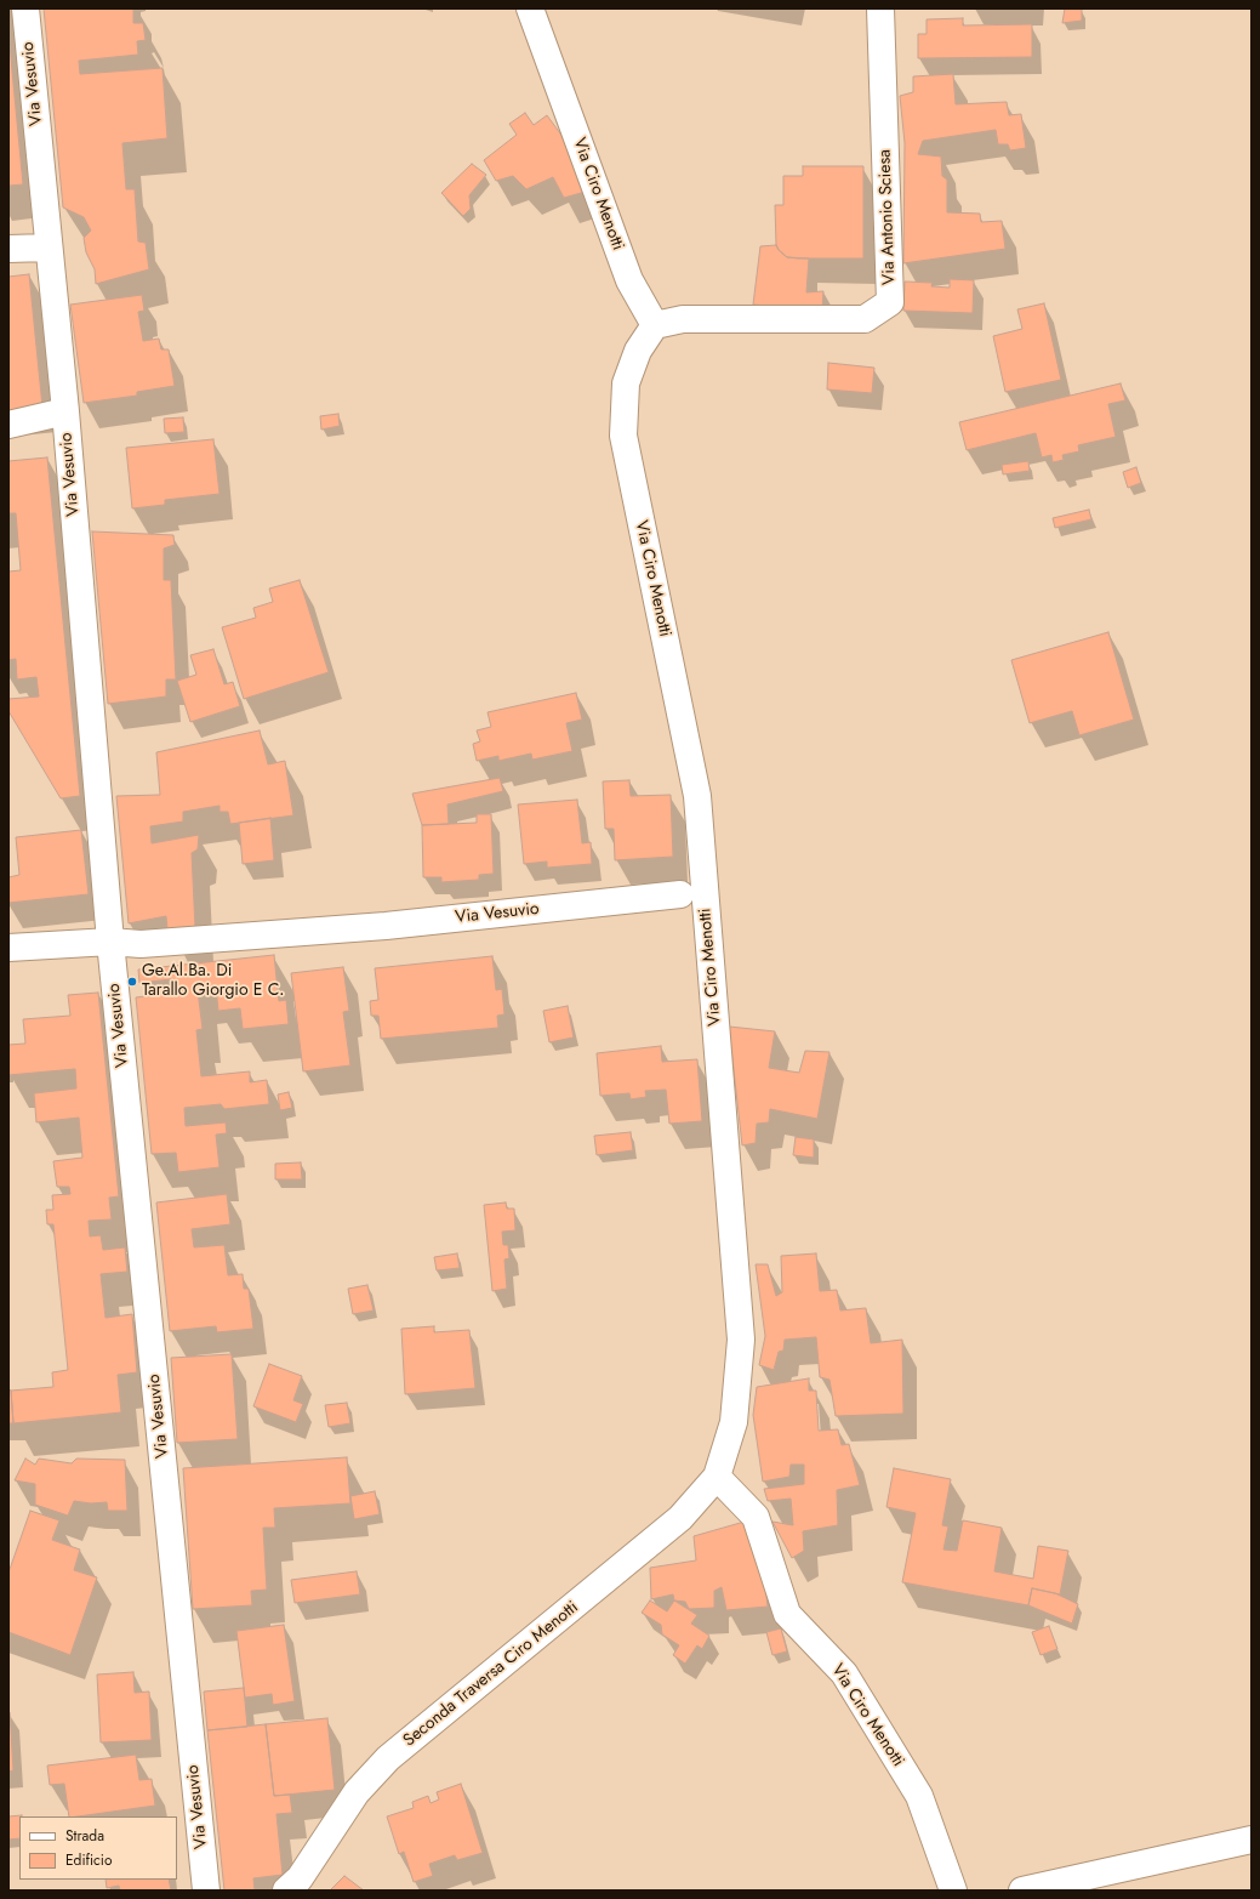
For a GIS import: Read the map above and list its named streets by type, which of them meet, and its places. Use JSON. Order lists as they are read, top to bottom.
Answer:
{
  "streets": {
    "street": [
      "Via Vesuvio",
      "Via Ciro Menotti",
      "Via Antonio Sciesa",
      "Seconda Traversa Ciro Menotti"
    ]
  },
  "crossings": [
    ["Via Ciro Menotti", "Via Antonio Sciesa"],
    ["Via Ciro Menotti", "Seconda Traversa Ciro Menotti"]
  ],
  "places": ["Ge.Al.Ba. Di Tarallo Giorgio E C."],
  "legend": ["Strada", "Edificio"]
}
